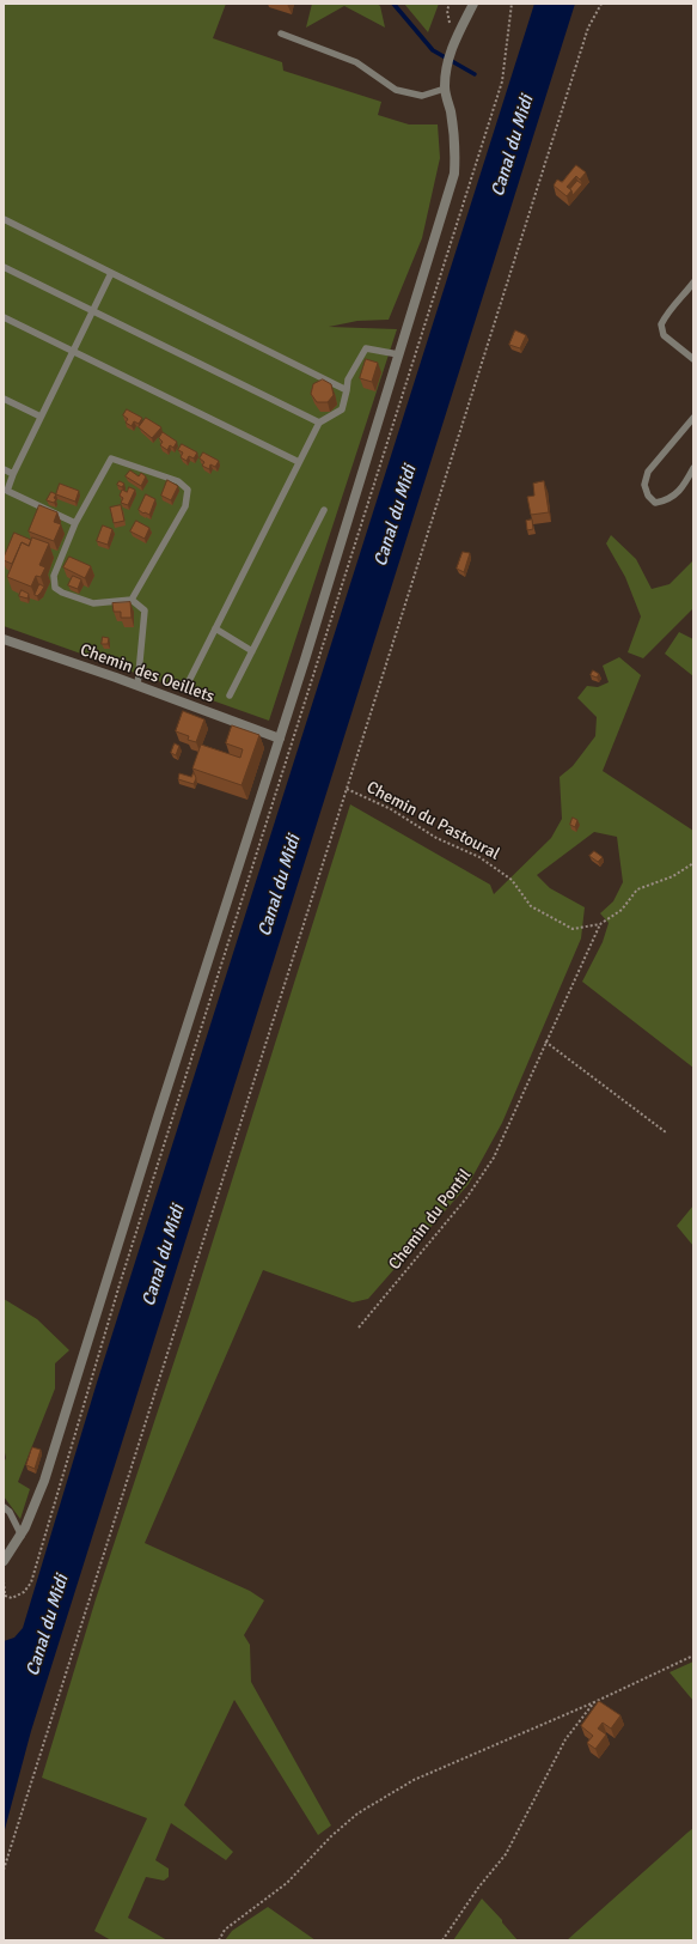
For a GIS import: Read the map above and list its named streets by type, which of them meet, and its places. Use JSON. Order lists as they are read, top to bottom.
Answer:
{
  "streets": {
    "street": ["Chemin des Oeillets"],
    "path": ["Chemin du Pastoural", "Chemin du Pontil"]
  },
  "crossings": [
    ["Chemin du Pastoural", "Chemin du Pontil"]
  ],
  "water": ["Canal du Midi"]
}
